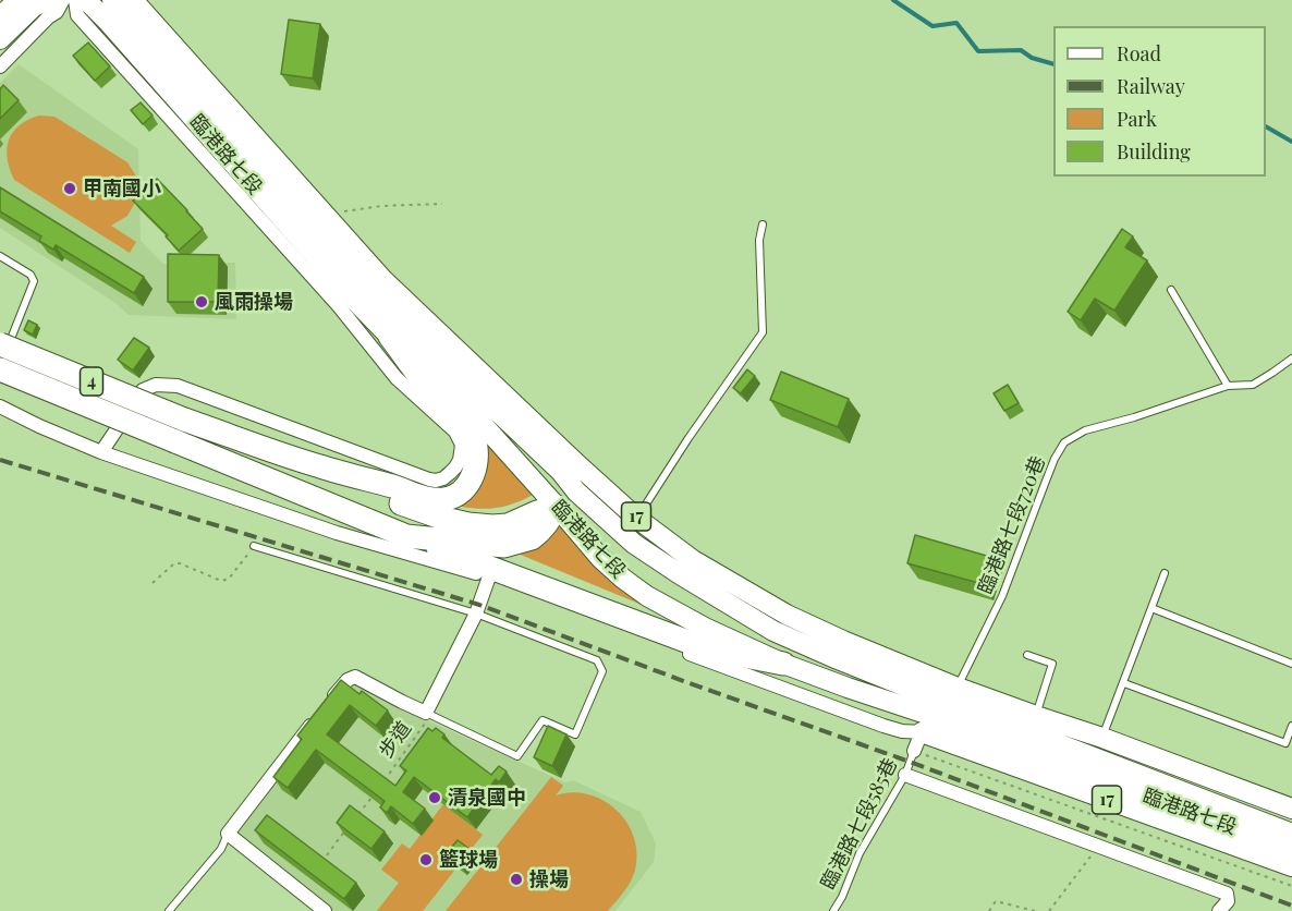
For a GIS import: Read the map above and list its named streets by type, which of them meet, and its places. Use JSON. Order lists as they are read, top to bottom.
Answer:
{
  "streets": {
    "highway": ["4"],
    "main road": ["臨港路七段", "17"],
    "lane": ["臨港路七段720巷", "臨港路七段585巷"],
    "path": ["步道"]
  },
  "crossings": [
    ["臨港路七段", "臨港路七段720巷"]
  ],
  "places": [
    "甲南國小",
    "風雨操場",
    "清泉國中",
    "籃球場",
    "操場"
  ],
  "legend": [
    "Road",
    "Railway",
    "Park",
    "Building"
  ]
}
